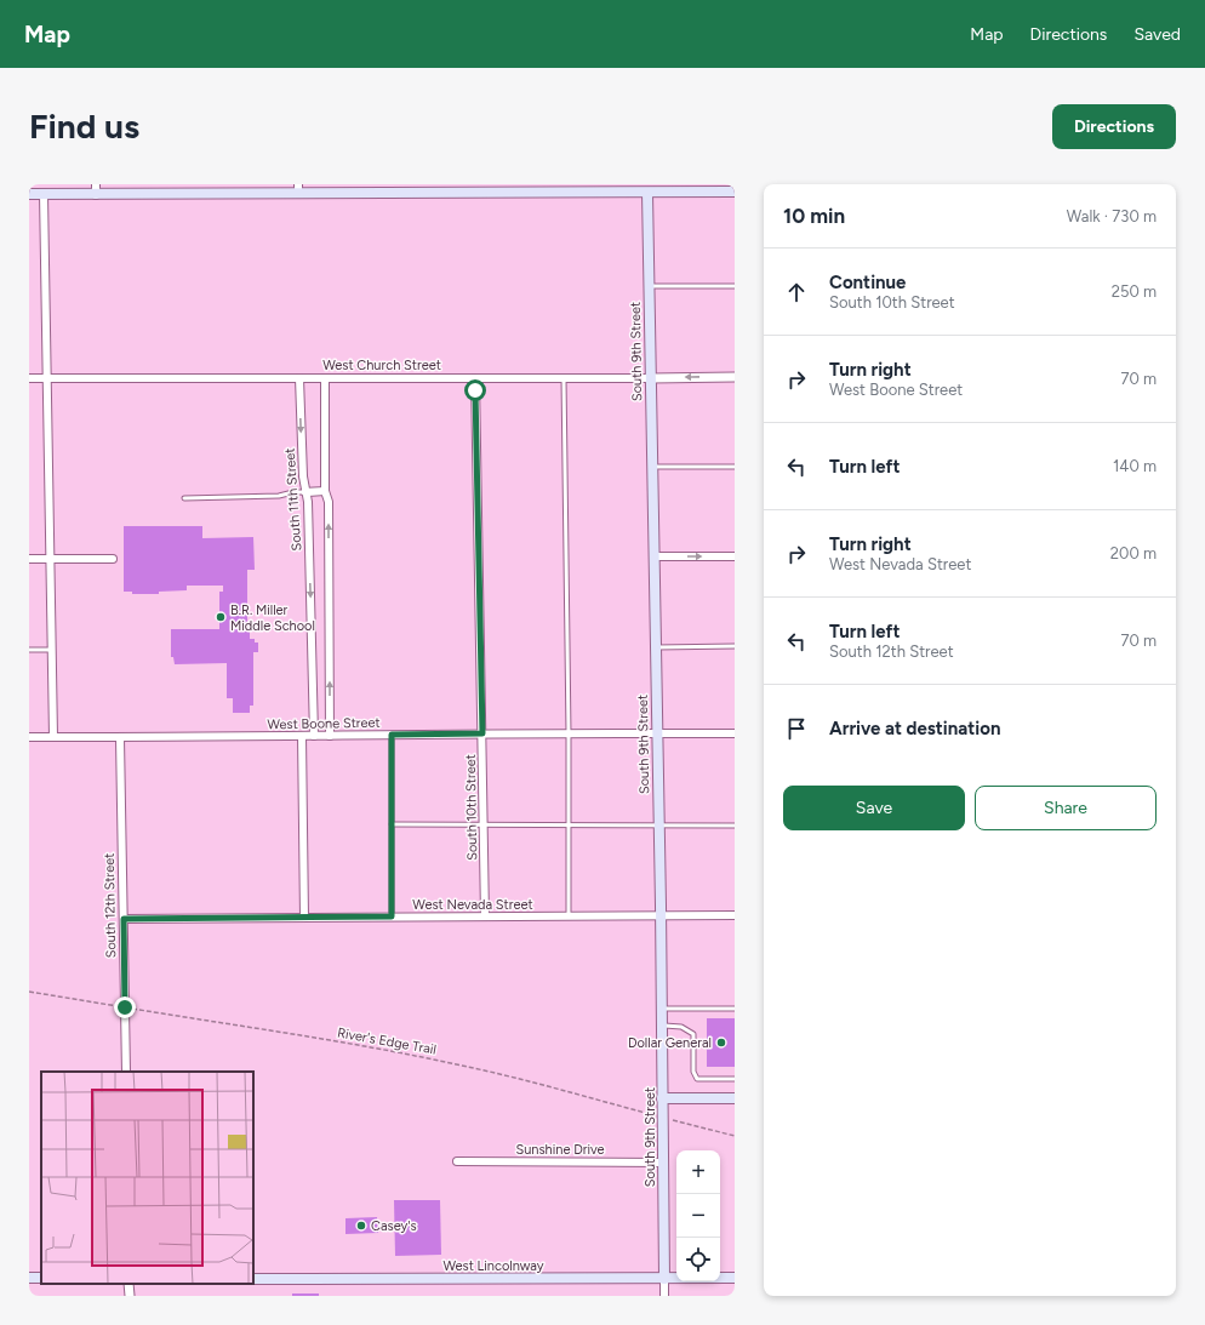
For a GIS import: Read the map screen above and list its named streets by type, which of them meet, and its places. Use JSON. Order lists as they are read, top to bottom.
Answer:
{
  "streets": {
    "main road": ["South 9th Street", "West Lincolnway"],
    "street": [
      "West Church Street",
      "South 11th Street",
      "West Boone Street",
      "South 10th Street",
      "West Nevada Street",
      "South 12th Street",
      "Sunshine Drive"
    ],
    "path": ["River's Edge Trail"]
  },
  "crossings": [
    ["South 9th Street", "West Church Street"],
    ["South 9th Street", "West Boone Street"],
    ["South 9th Street", "West Nevada Street"],
    ["South 9th Street", "River's Edge Trail"],
    ["South 9th Street", "Sunshine Drive"],
    ["South 9th Street", "West Lincolnway"],
    ["West Church Street", "South 11th Street"],
    ["West Church Street", "South 10th Street"],
    ["South 11th Street", "West Boone Street"],
    ["West Boone Street", "South 10th Street"],
    ["West Boone Street", "South 12th Street"],
    ["South 10th Street", "West Nevada Street"],
    ["West Nevada Street", "South 12th Street"],
    ["South 12th Street", "River's Edge Trail"]
  ],
  "places": ["B.R. Miller Middle School", "Dollar General", "Casey's"],
  "page": {
    "header": "Map",
    "nav": ["Map", "Directions", "Saved"],
    "buttons": [
      "Directions",
      ["Save", "Share"]
    ],
    "title": "Find us",
    "heading": ["10 min", "Walk · 730 m"],
    "list": [
      ["Continue", "South 10th Street", "250 m"],
      ["Turn right", "West Boone Street", "70 m"],
      ["Turn left", "140 m"],
      ["Turn right", "West Nevada Street", "200 m"],
      ["Turn left", "South 12th Street", "70 m"],
      "Arrive at destination"
    ],
    "map_buttons": ["+", "−"]
  }
}
